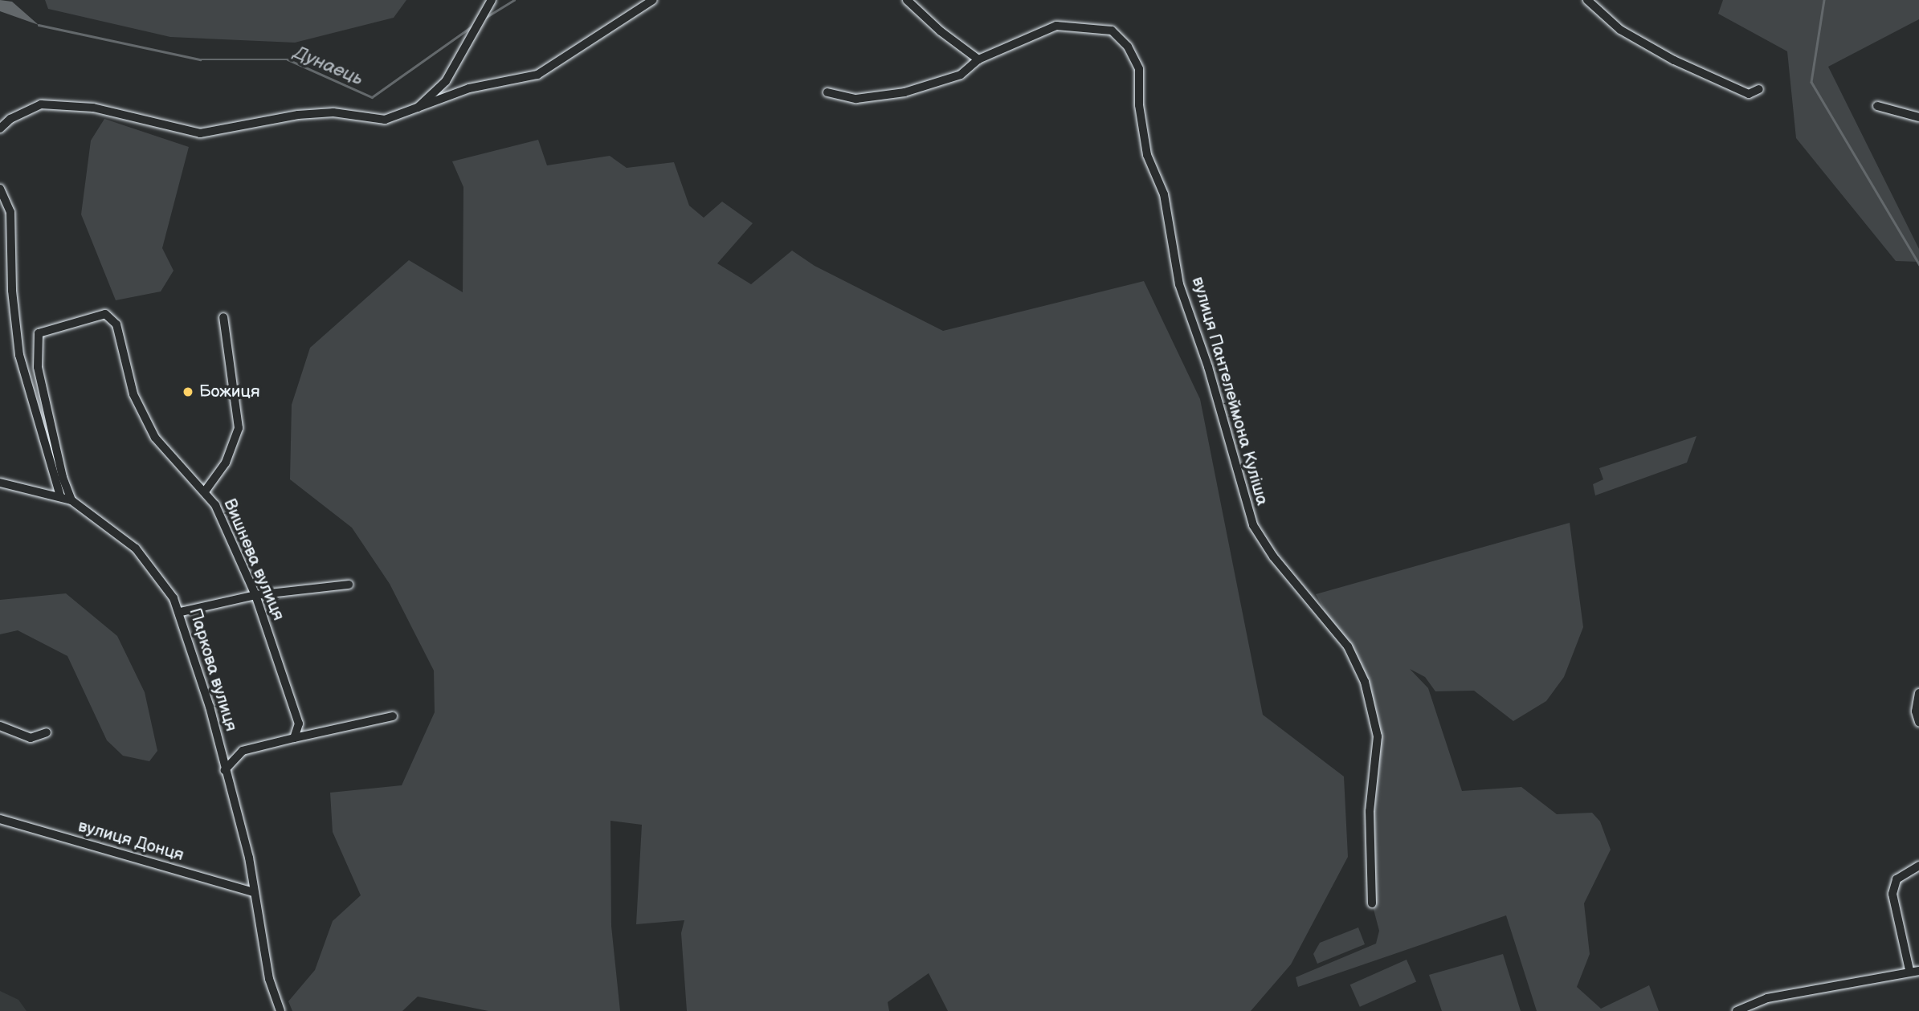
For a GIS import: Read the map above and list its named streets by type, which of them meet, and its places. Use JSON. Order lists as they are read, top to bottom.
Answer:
{
  "streets": {
    "street": [
      "вулиця Пантелеймона Куліша",
      "Вишнева вулиця",
      "Паркова вулиця",
      "вулиця Донця"
    ]
  },
  "crossings": [
    ["Вишнева вулиця", "Паркова вулиця"],
    ["Паркова вулиця", "вулиця Донця"]
  ],
  "water": ["Дунаець"],
  "places": ["Божиця"]
}
